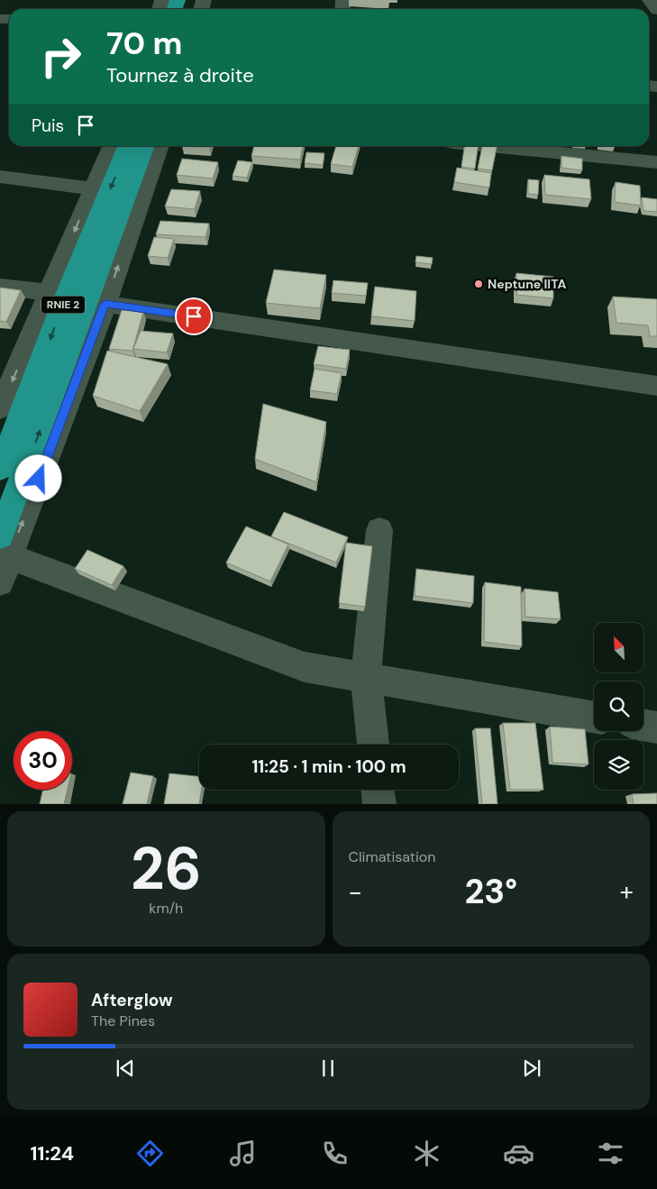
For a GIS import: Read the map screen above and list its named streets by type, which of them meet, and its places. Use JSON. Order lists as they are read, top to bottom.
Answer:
{
  "streets": {
    "highway": ["RNIE 2"]
  },
  "places": ["Neptune IITA"],
  "north": "top left",
  "page": {
    "turn": ["70 m", "Tournez à droite"],
    "then": "Puis",
    "limit": "30",
    "trip": "11:25 · 1 min · 100 m",
    "tile": [
      ["26", "km/h"],
      "Climatisation"
    ],
    "heat": ["−", "23°", "+"],
    "song": ["Afterglow", "The Pines"],
    "tabs": "11:24"
  }
}
